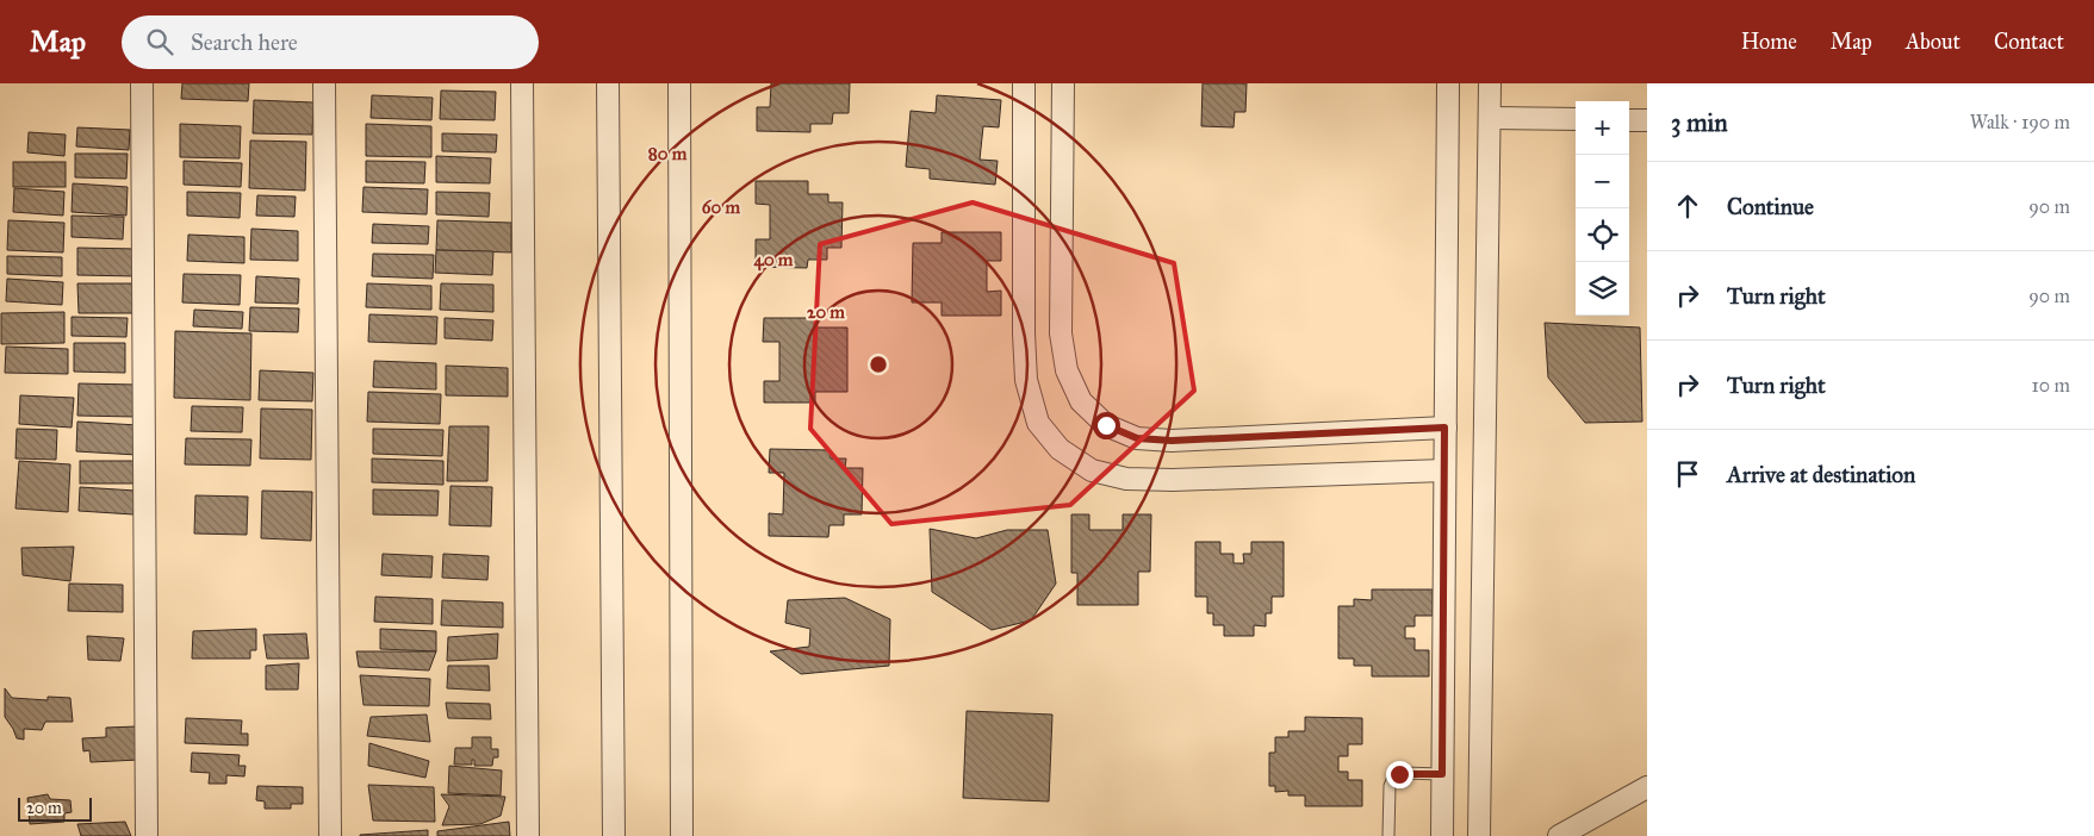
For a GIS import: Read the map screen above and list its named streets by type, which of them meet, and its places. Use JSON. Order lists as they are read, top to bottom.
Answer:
{
  "scale_bar": "20 m",
  "page": {
    "header": "Map",
    "search": "Search here",
    "nav": [
      "Home",
      "Map",
      "About",
      "Contact"
    ],
    "heading": ["3 min", "Walk · 190 m"],
    "map_buttons": ["+", "−"],
    "list": [
      ["Continue", "90 m"],
      ["Turn right", "90 m"],
      ["Turn right", "10 m"],
      "Arrive at destination"
    ],
    "scale": "20 m"
  },
  "rings": [
    "80 m",
    "60 m",
    "40 m",
    "20 m"
  ]
}
